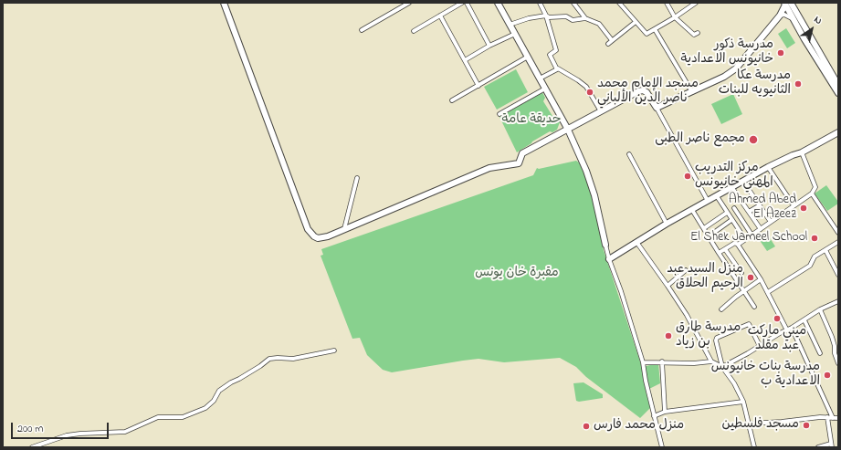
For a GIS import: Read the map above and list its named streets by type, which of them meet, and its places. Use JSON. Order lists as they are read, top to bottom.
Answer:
{
  "parks": ["حديقة عامة", "مقبرة خان يونس"],
  "places": [
    "مدرسة ذكور خانيونس الاعدادية",
    "مدرسة عكا الثانيويه للبنات",
    "مسجد الإمام محمد ناصر الدين الألباني",
    "مجمع ناصر الطبى",
    "مركز التدريب المهني خانيونس",
    "Ahmed Abed El Azeez",
    "El Shek Jameel School",
    "منزل السيد عبد الرحيم الحلاق",
    "ميني ماركت عبد مقلد",
    "مدرسة طارق بن زياد",
    "مدرسة بنات خانيونس الاعدادية ب",
    "مسجد فلسطين",
    "منزل محمد فارس"
  ],
  "scale_bar": "200 m",
  "north": "top right"
}
